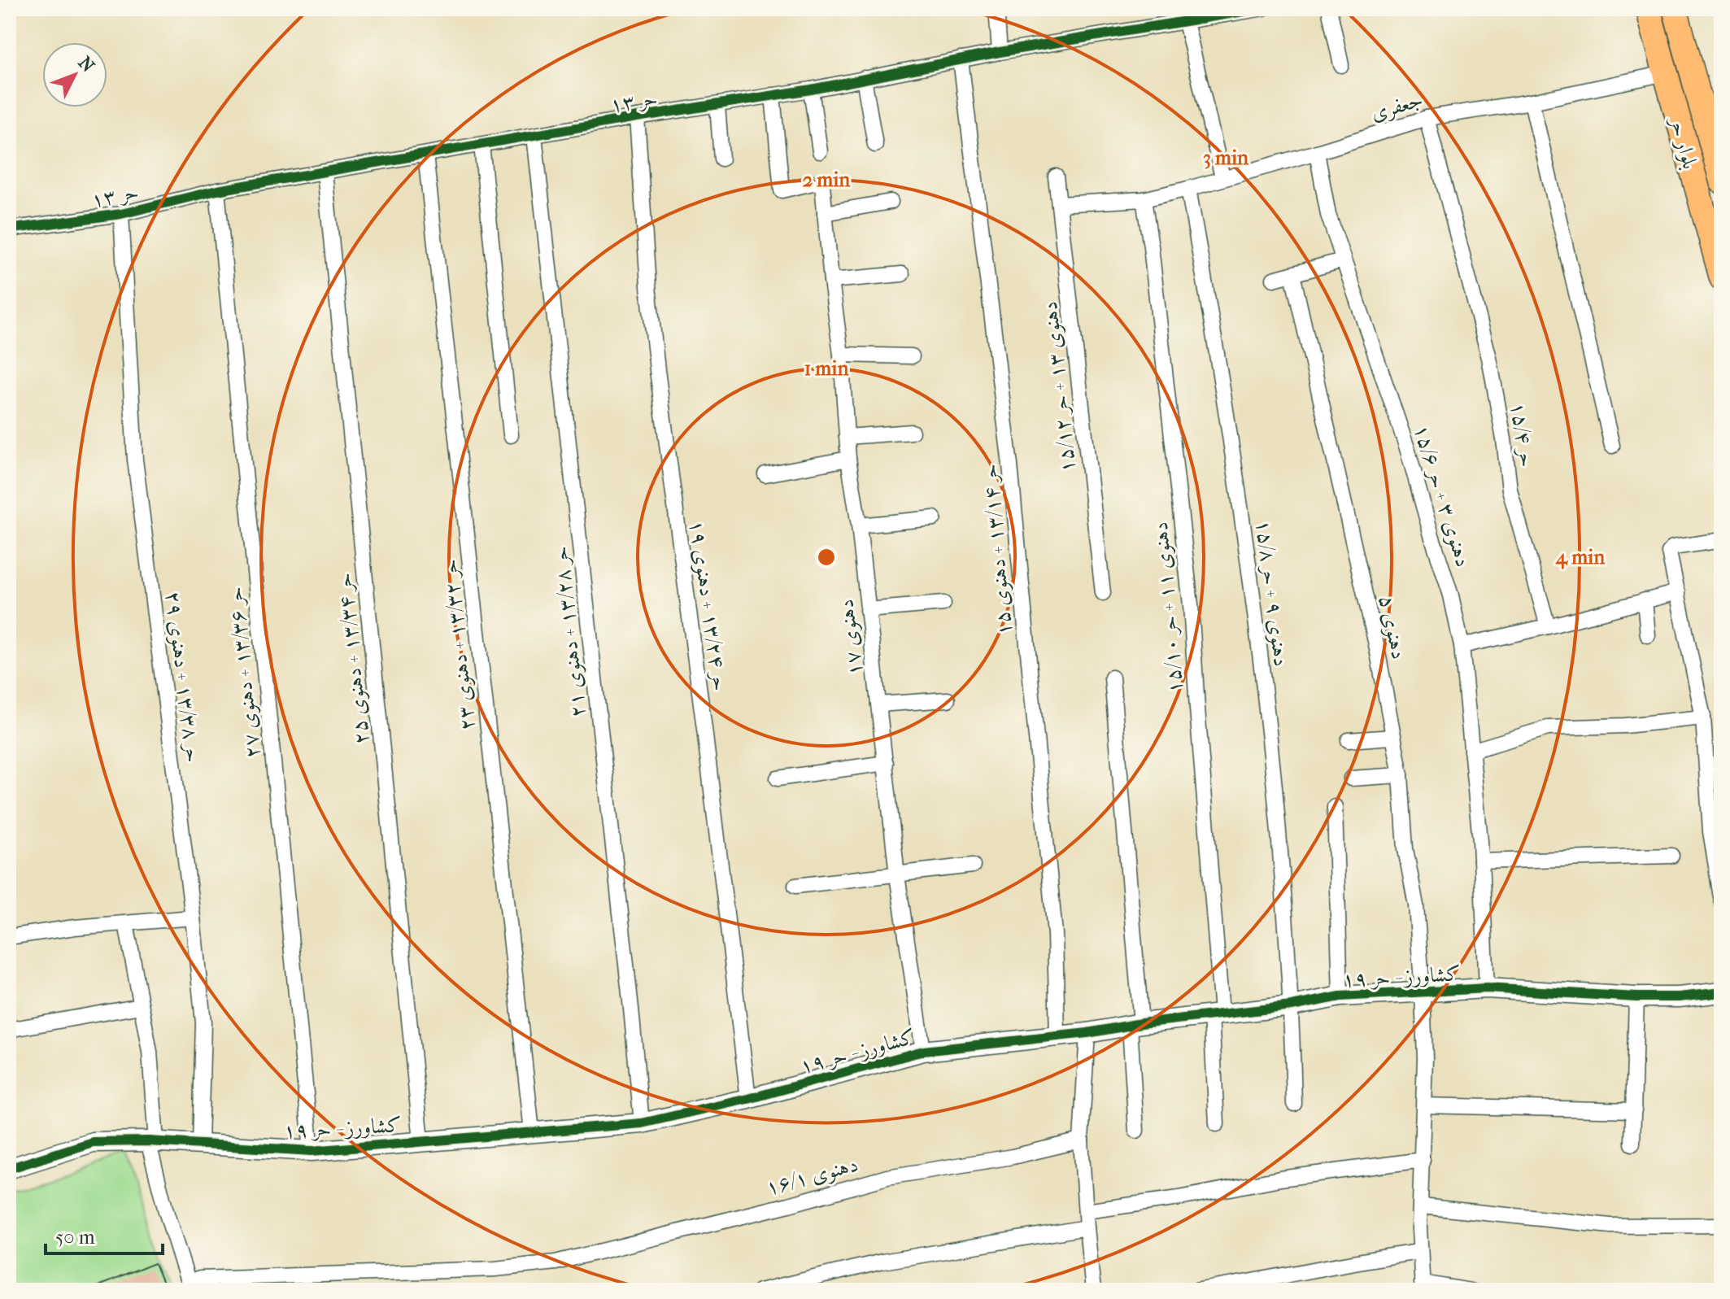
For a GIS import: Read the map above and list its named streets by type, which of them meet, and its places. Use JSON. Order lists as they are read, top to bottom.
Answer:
{
  "streets": {
    "main road": ["بلوار حر"],
    "street": [
      "حر ۱۳",
      "جعفری",
      "دهنوی ۱۳ + حر ۱۵/۱۲",
      "حر ۱۵/۴",
      "دهنوی ۳ + حر ۱۵/۶",
      "حر ۱۳/۱۴ + دهنوی ۱۵",
      "دهنوی ۹ + حر ۱۵/۸",
      "حر ۱۳/۲۴ + دهنوی ۱۹",
      "دهنوی ۱۱ + حر ۱۵/۱۰",
      "دهنوی ۵",
      "حر ۱۳/۲۸ + دهنوی ۲۱",
      "دهنوی ۱۷",
      "حر ۱۳/۳۲ + دهنوی ۲۳",
      "حر ۱۳/۳۴ + دهنوی ۲۵",
      "حر ۱۳/۳۶ + دهنوی ۲۷",
      "حر ۱۳/۳۸ + دهنوی ۲۹",
      "کشاورز - حر ۱۹",
      "دهنوی ۱۶/۱"
    ]
  },
  "crossings": [
    ["حر ۱۳", "حر ۱۳/۱۴ + دهنوی ۱۵"],
    ["حر ۱۳", "حر ۱۳/۲۴ + دهنوی ۱۹"],
    ["حر ۱۳", "حر ۱۳/۲۸ + دهنوی ۲۱"],
    ["حر ۱۳", "دهنوی ۱۷"],
    ["حر ۱۳", "حر ۱۳/۳۲ + دهنوی ۲۳"],
    ["حر ۱۳", "حر ۱۳/۳۴ + دهنوی ۲۵"],
    ["حر ۱۳", "حر ۱۳/۳۶ + دهنوی ۲۷"],
    ["حر ۱۳", "حر ۱۳/۳۸ + دهنوی ۲۹"],
    ["جعفری", "بلوار حر"],
    ["جعفری", "دهنوی ۱۳ + حر ۱۵/۱۲"],
    ["جعفری", "حر ۱۵/۴"],
    ["جعفری", "دهنوی ۳ + حر ۱۵/۶"],
    ["جعفری", "دهنوی ۹ + حر ۱۵/۸"],
    ["جعفری", "دهنوی ۱۱ + حر ۱۵/۱۰"],
    ["دهنوی ۳ + حر ۱۵/۶", "کشاورز - حر ۱۹"],
    ["حر ۱۳/۱۴ + دهنوی ۱۵", "کشاورز - حر ۱۹"],
    ["دهنوی ۹ + حر ۱۵/۸", "کشاورز - حر ۱۹"],
    ["حر ۱۳/۲۴ + دهنوی ۱۹", "کشاورز - حر ۱۹"],
    ["دهنوی ۱۱ + حر ۱۵/۱۰", "کشاورز - حر ۱۹"],
    ["دهنوی ۵", "کشاورز - حر ۱۹"],
    ["حر ۱۳/۲۸ + دهنوی ۲۱", "کشاورز - حر ۱۹"],
    ["دهنوی ۱۷", "کشاورز - حر ۱۹"],
    ["حر ۱۳/۳۲ + دهنوی ۲۳", "کشاورز - حر ۱۹"],
    ["حر ۱۳/۳۴ + دهنوی ۲۵", "کشاورز - حر ۱۹"],
    ["حر ۱۳/۳۶ + دهنوی ۲۷", "کشاورز - حر ۱۹"],
    ["حر ۱۳/۳۸ + دهنوی ۲۹", "کشاورز - حر ۱۹"]
  ],
  "scale_bar": "50 m",
  "north": "top right",
  "rings": [
    "3 min",
    "2 min",
    "1 min",
    "4 min"
  ]
}
